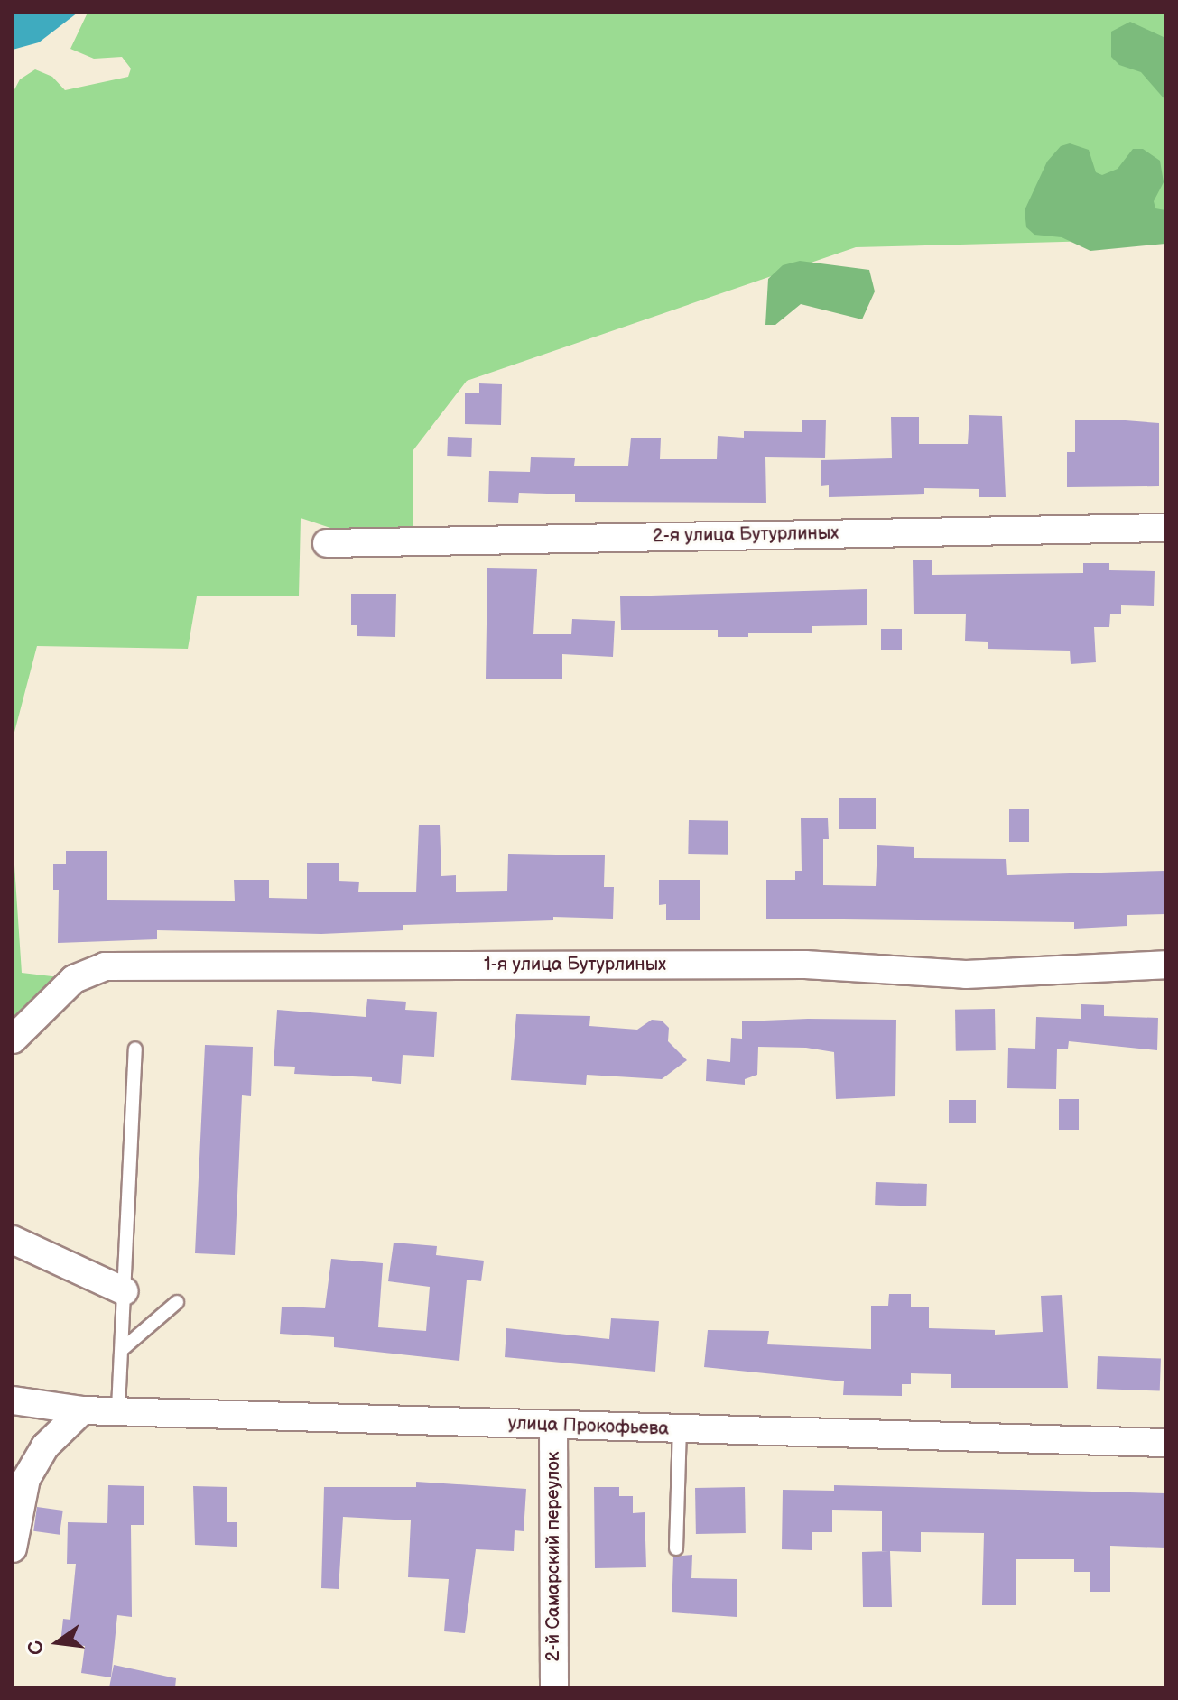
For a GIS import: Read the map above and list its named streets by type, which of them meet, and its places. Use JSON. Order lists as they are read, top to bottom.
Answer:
{
  "streets": {
    "street": [
      "2-я улица Бутурлиных",
      "1-я улица Бутурлиных",
      "улица Прокофьева",
      "2-й Самарский переулок"
    ]
  },
  "crossings": [
    ["улица Прокофьева", "2-й Самарский переулок"]
  ],
  "north": "left"
}
